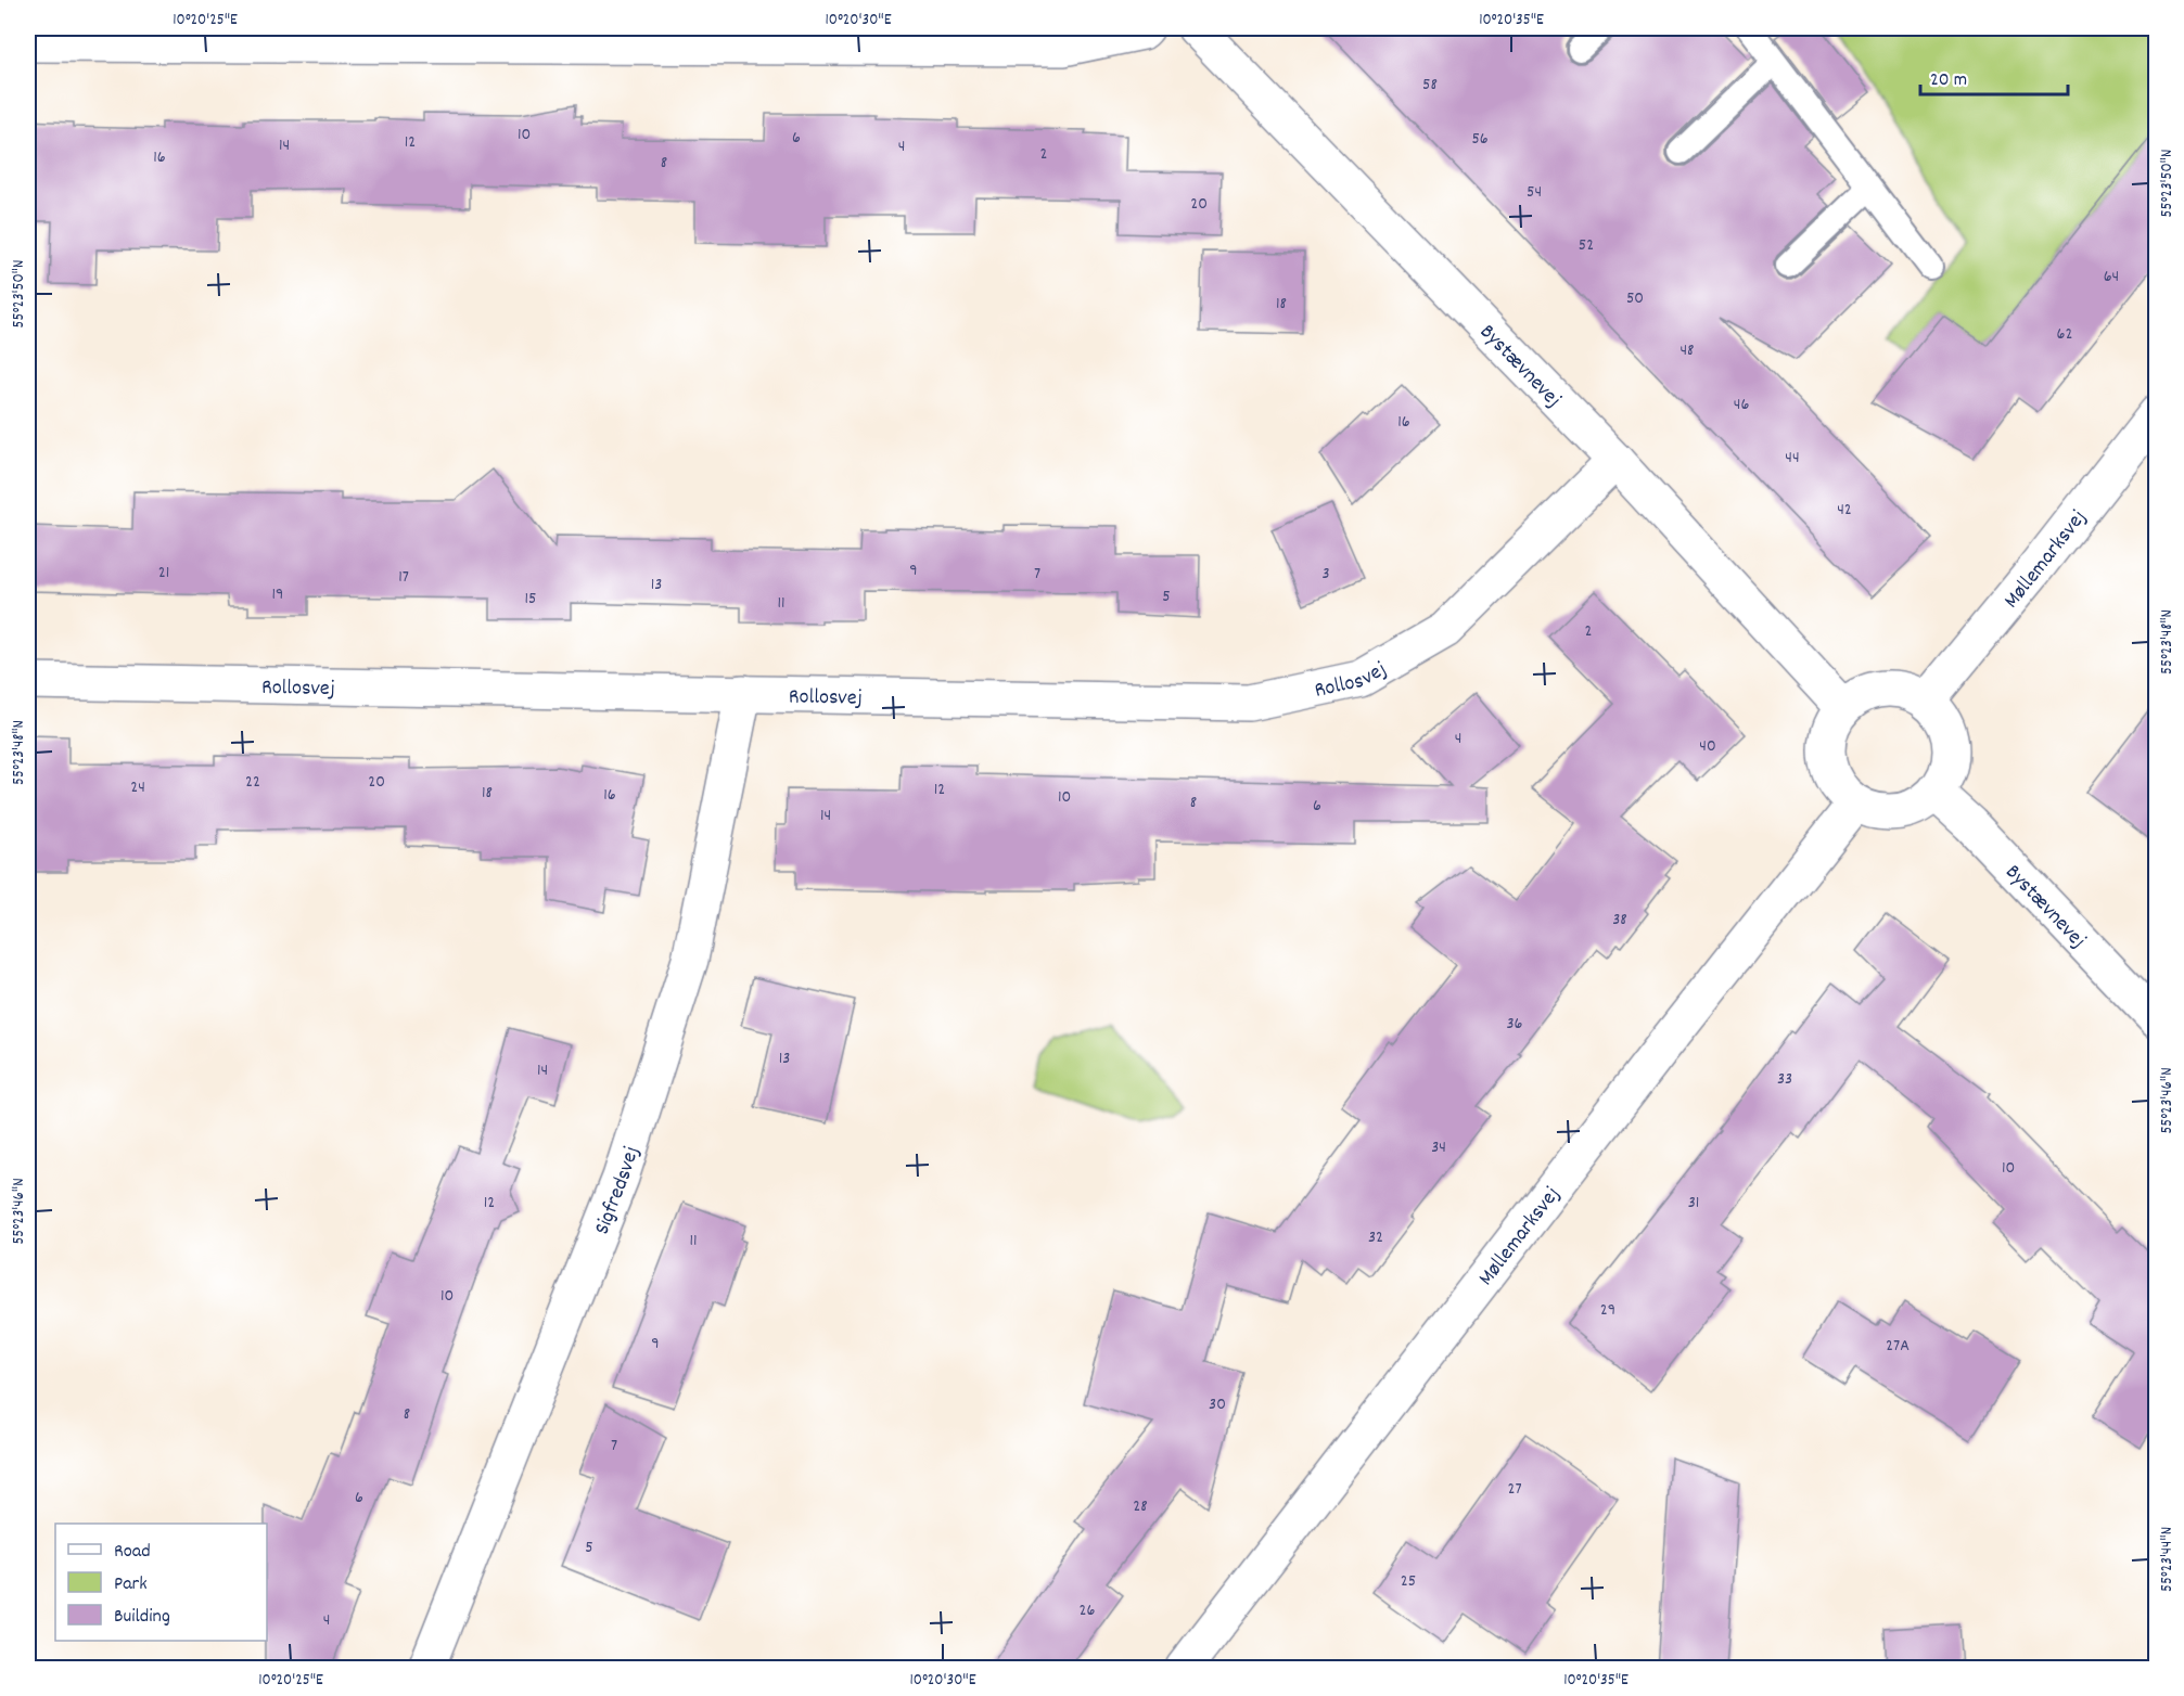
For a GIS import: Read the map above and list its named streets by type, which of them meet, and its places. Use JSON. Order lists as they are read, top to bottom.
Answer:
{
  "streets": {
    "street": [
      "Bystævnevej",
      "Møllemarksvej",
      "Rollosvej",
      "Sigfredsvej"
    ]
  },
  "crossings": [
    ["Bystævnevej", "Møllemarksvej"],
    ["Bystævnevej", "Rollosvej"],
    ["Rollosvej", "Sigfredsvej"]
  ],
  "house_numbers": [
    "58",
    "10",
    "6",
    "56",
    "12",
    "14",
    "4",
    "2",
    "16",
    "8",
    "54",
    "20",
    "52",
    "64",
    "50",
    "18",
    "62",
    "48",
    "46",
    "16",
    "44",
    "42",
    "9",
    "21",
    "7",
    "3",
    "17",
    "13",
    "19",
    "5",
    "15",
    "11",
    "2",
    "4",
    "40",
    "22",
    "20",
    "24",
    "12",
    "18",
    "16",
    "10",
    "8",
    "6",
    "14",
    "38",
    "36",
    "13",
    "14",
    "33",
    "34",
    "10",
    "12",
    "31",
    "32",
    "11",
    "10",
    "29",
    "9",
    "27A",
    "30",
    "8",
    "7",
    "27",
    "6",
    "28",
    "5",
    "25",
    "26",
    "4"
  ],
  "legend": ["Road", "Park", "Building"],
  "scale_bar": "20 m",
  "coordinates": [
    "10°20'25\"E",
    "10°20'30\"E",
    "10°20'35\"E",
    "55°23'50\"N",
    "55°23'48\"N",
    "55°23'46\"N",
    "55°23'44\"N"
  ]
}
